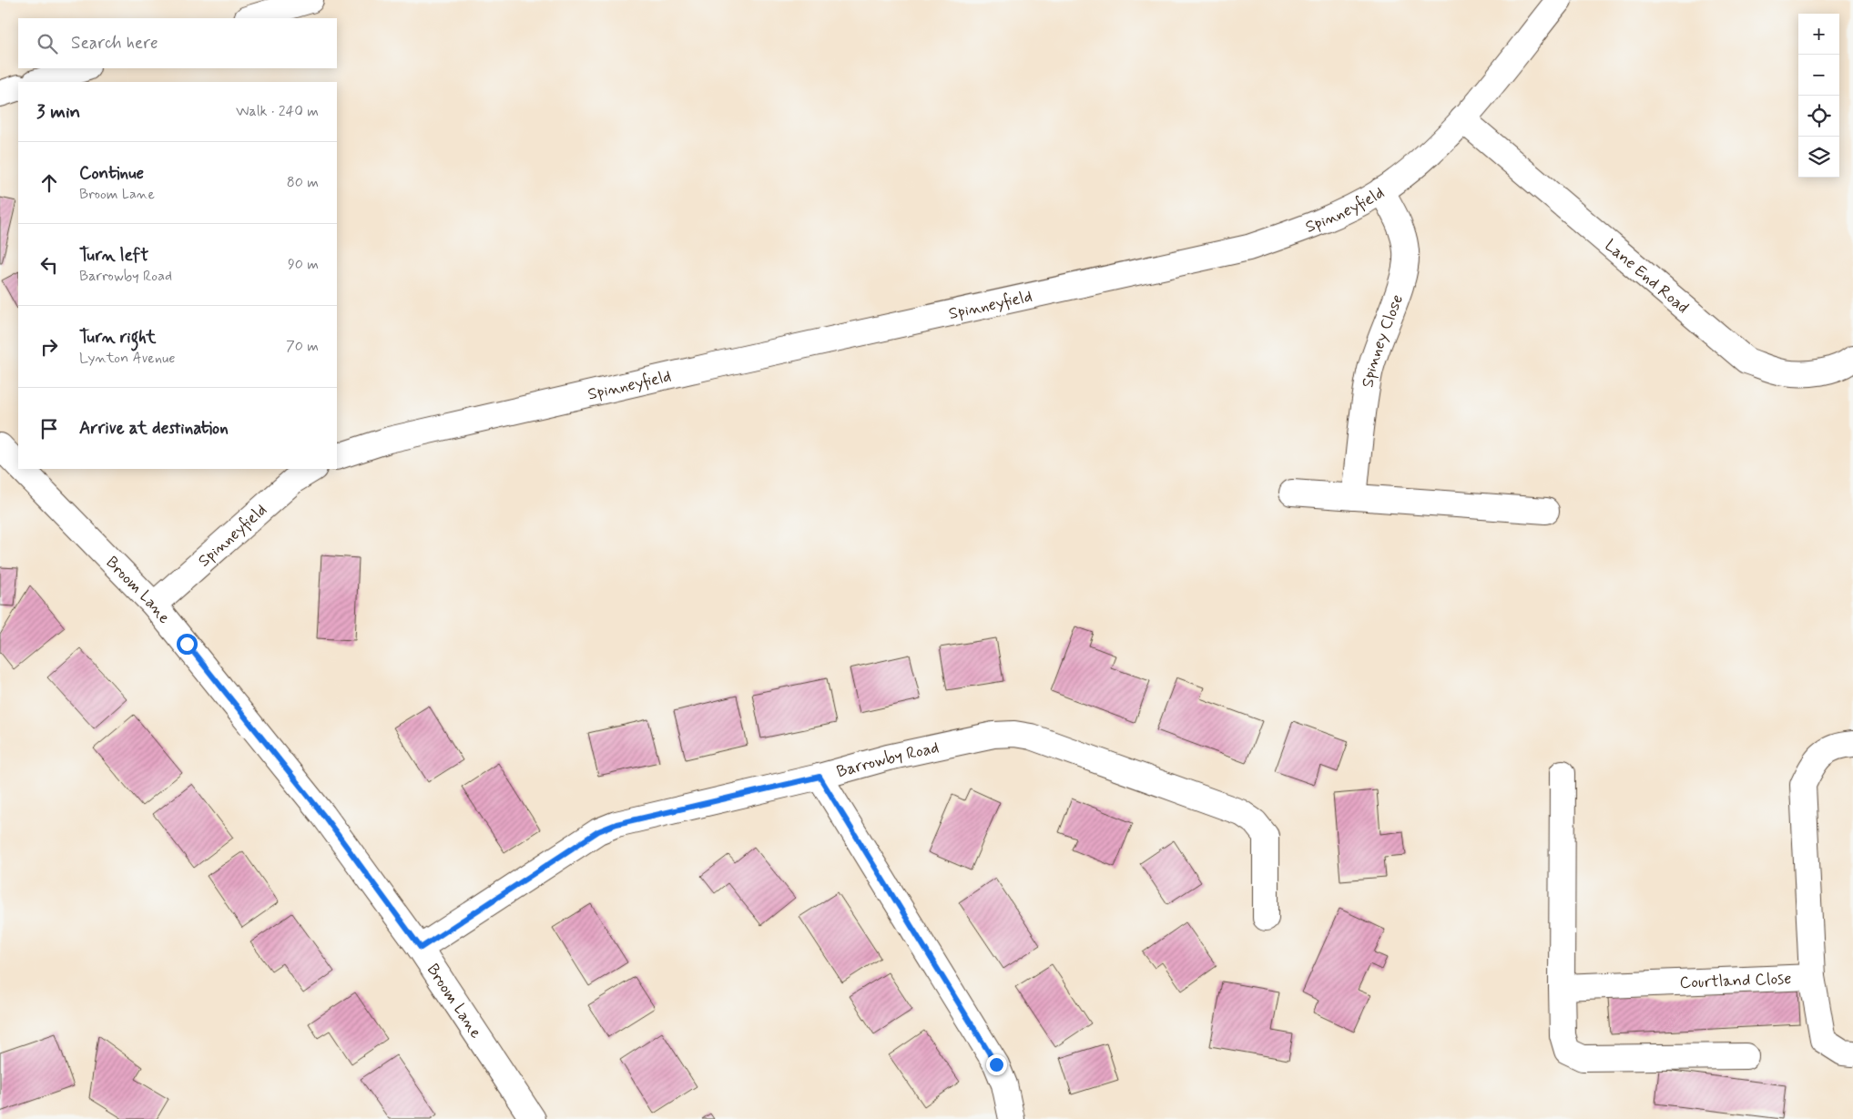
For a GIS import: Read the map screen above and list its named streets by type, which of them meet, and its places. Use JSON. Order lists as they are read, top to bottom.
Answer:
{
  "streets": {
    "street": [
      "Spinneyfield",
      "Lane End Road",
      "Spinney Close",
      "Broom Lane",
      "Barrowby Road",
      "Courtland Close"
    ]
  },
  "crossings": [
    ["Spinneyfield", "Lane End Road"],
    ["Spinneyfield", "Spinney Close"],
    ["Spinneyfield", "Broom Lane"],
    ["Broom Lane", "Barrowby Road"]
  ],
  "page": {
    "map_buttons": ["+", "−"],
    "search": "Search here",
    "heading": ["3 min", "Walk · 240 m"],
    "list": [
      ["Continue", "Broom Lane", "80 m"],
      ["Turn left", "Barrowby Road", "90 m"],
      ["Turn right", "Lynton Avenue", "70 m"],
      "Arrive at destination"
    ]
  }
}
